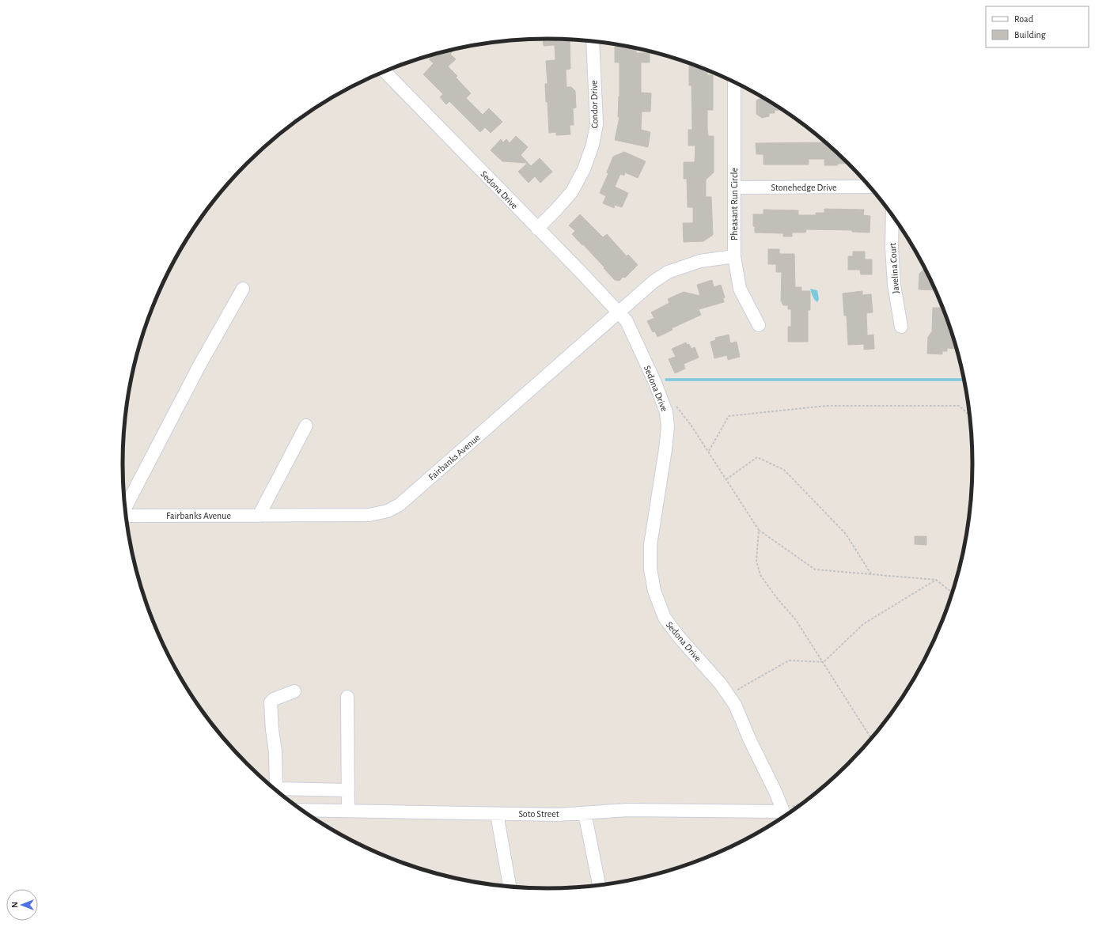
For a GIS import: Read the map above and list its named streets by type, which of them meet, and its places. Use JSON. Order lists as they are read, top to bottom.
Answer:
{
  "streets": {
    "street": [
      "Condor Drive",
      "Stonehedge Drive",
      "Sedona Drive",
      "Pheasant Run Circle",
      "Javelina Court",
      "Fairbanks Avenue",
      "Soto Street"
    ]
  },
  "crossings": [
    ["Condor Drive", "Sedona Drive"],
    ["Stonehedge Drive", "Pheasant Run Circle"],
    ["Sedona Drive", "Fairbanks Avenue"],
    ["Sedona Drive", "Soto Street"],
    ["Pheasant Run Circle", "Fairbanks Avenue"]
  ],
  "legend": ["Road", "Building"],
  "north": "left"
}
